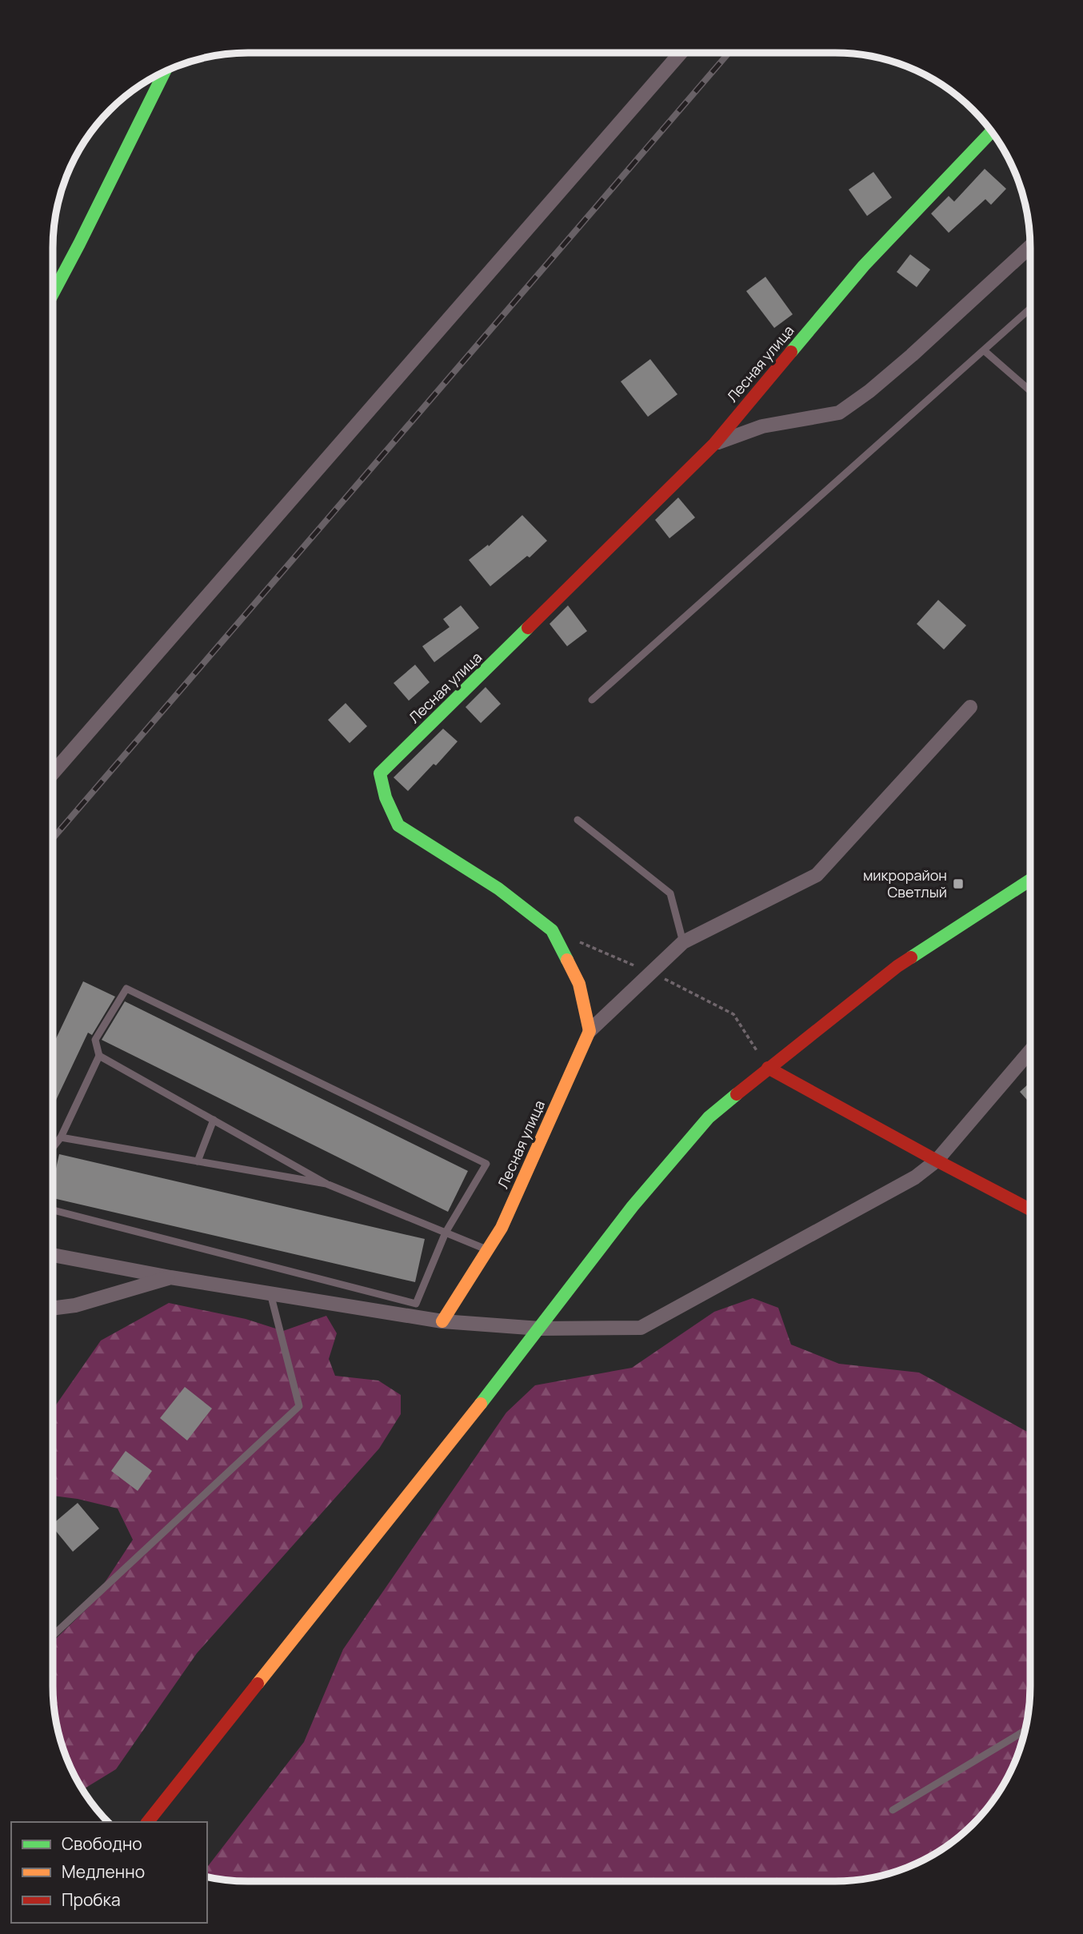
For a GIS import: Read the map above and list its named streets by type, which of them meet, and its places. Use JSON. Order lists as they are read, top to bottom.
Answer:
{
  "streets": {
    "street": ["Лесная улица"]
  },
  "places": {
    "transit": ["микрорайон Светлый"]
  },
  "legend": ["Свободно", "Медленно", "Пробка"]
}
